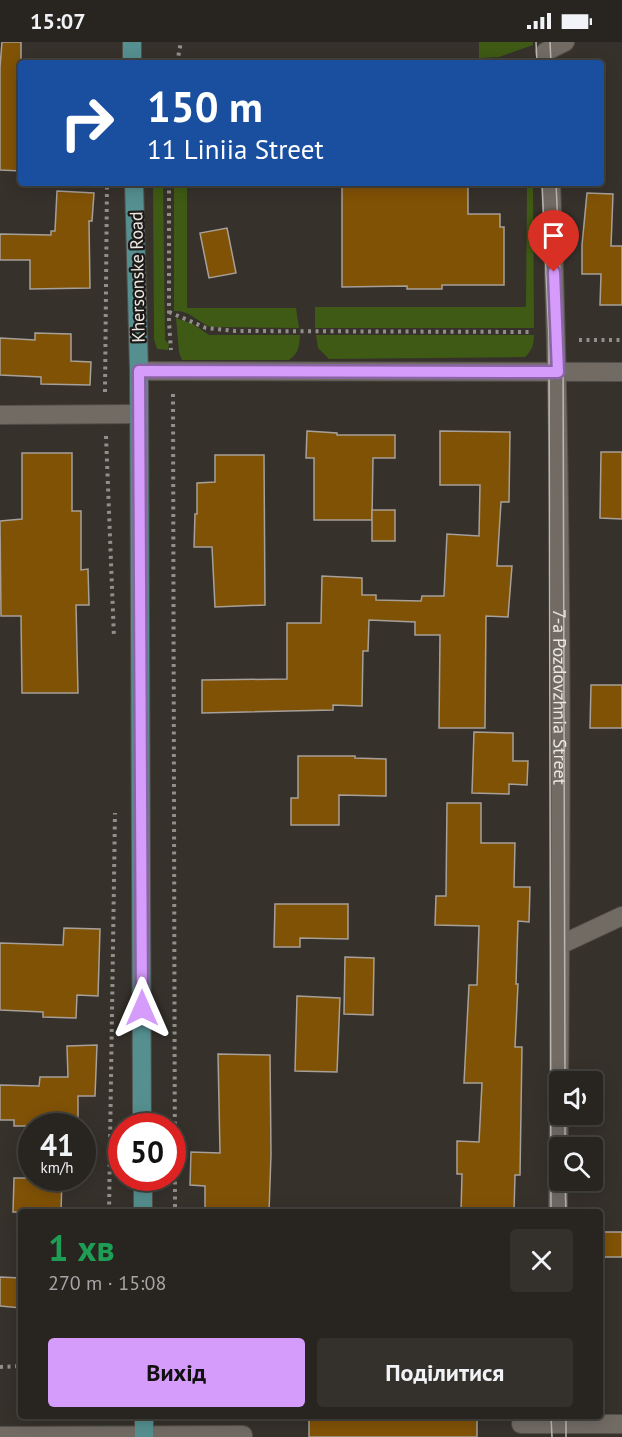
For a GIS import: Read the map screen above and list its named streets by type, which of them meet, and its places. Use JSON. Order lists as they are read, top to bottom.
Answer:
{
  "streets": {
    "main road": ["Khersonske Road"],
    "street": ["7-a Pozdovzhnia Street"]
  },
  "page": {
    "status": "15:07",
    "turn": ["150 m", "11 Liniia Street"],
    "speed": "41 km/h",
    "limit": "50",
    "heading": ["1 хв", "270 m · 15:08"],
    "buttons": ["Вихід", "Поділитися"]
  }
}
